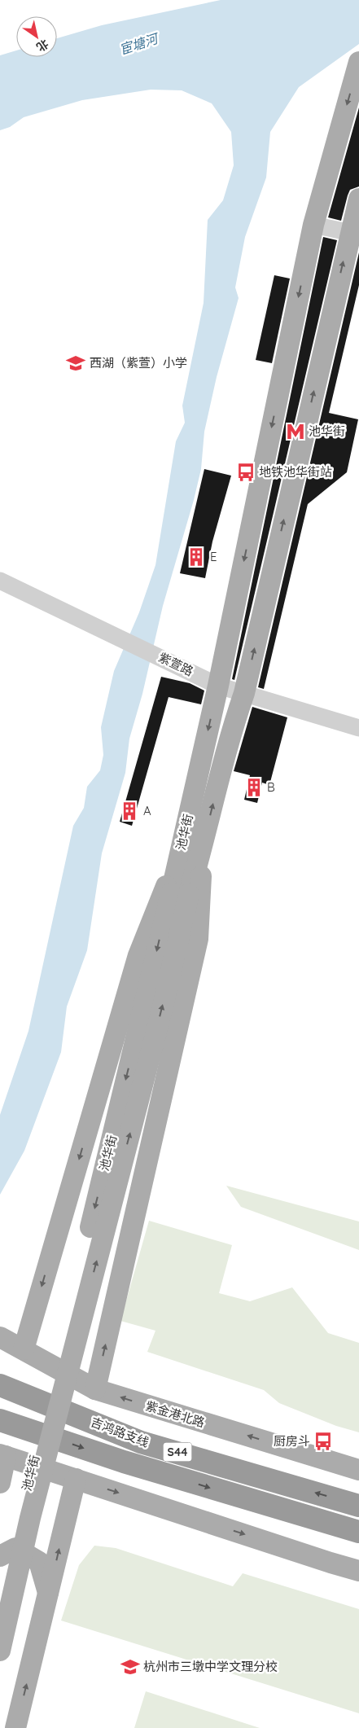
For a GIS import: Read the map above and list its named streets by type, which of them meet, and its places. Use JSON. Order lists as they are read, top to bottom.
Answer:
{
  "streets": {
    "highway": ["吉鸿路支线", "S44"],
    "main road": ["池华街", "紫金港北路"],
    "street": ["紫萱路"]
  },
  "crossings": [
    ["紫萱路", "池华街"]
  ],
  "water": ["宦塘河"],
  "places": {
    "school or university": ["西湖（紫萱）小学", "杭州市三墩中学文理分校"],
    "metro station": ["池华街"],
    "bus stop": ["地铁池华街站", "厨房斗"],
    "building": ["E", "B", "A"]
  },
  "north": "bottom right"
}
